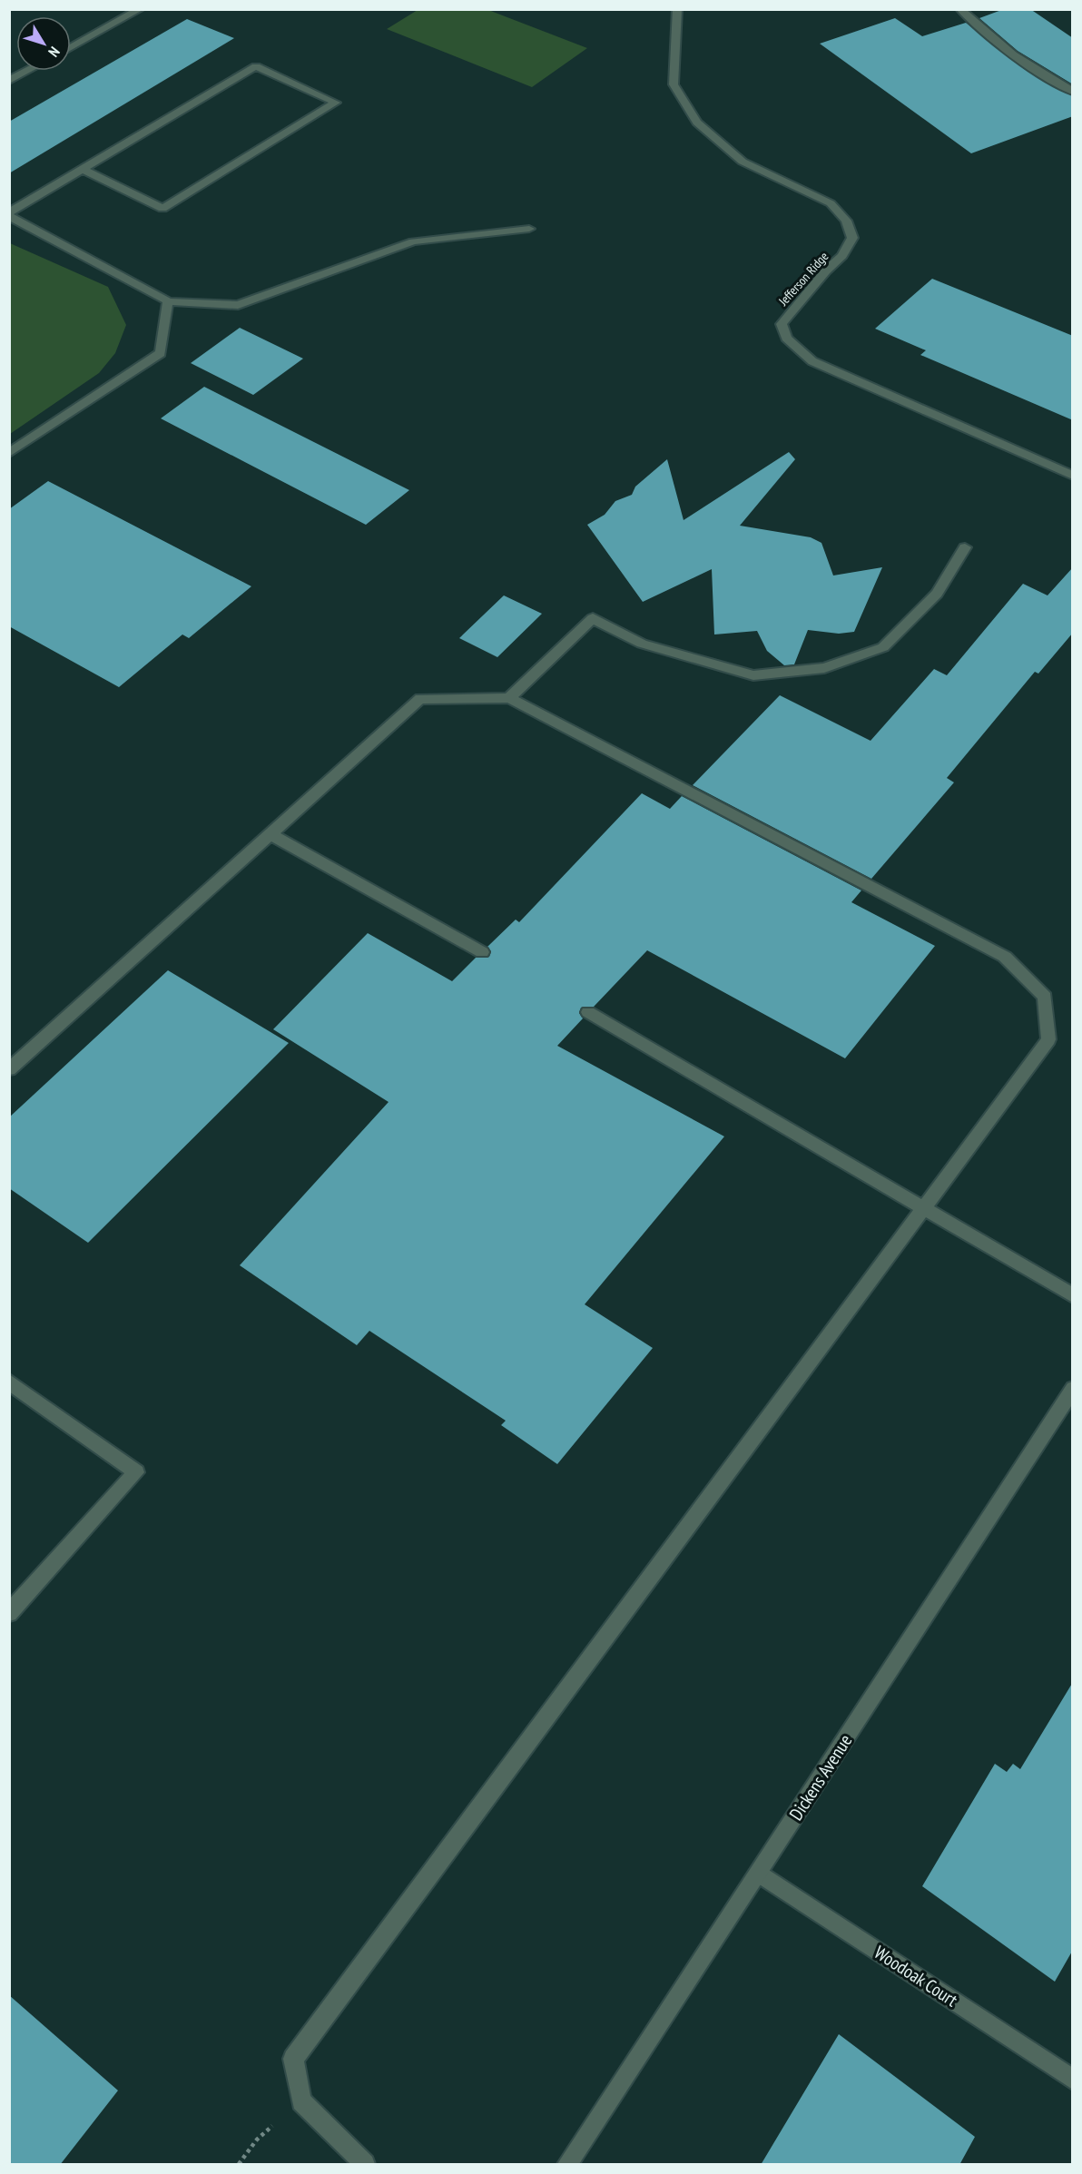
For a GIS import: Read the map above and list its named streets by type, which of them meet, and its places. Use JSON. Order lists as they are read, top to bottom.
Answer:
{
  "streets": {
    "street": ["Jefferson Ridge", "Dickens Avenue", "Woodoak Court"]
  },
  "crossings": [
    ["Dickens Avenue", "Woodoak Court"]
  ],
  "north": "bottom right"
}
